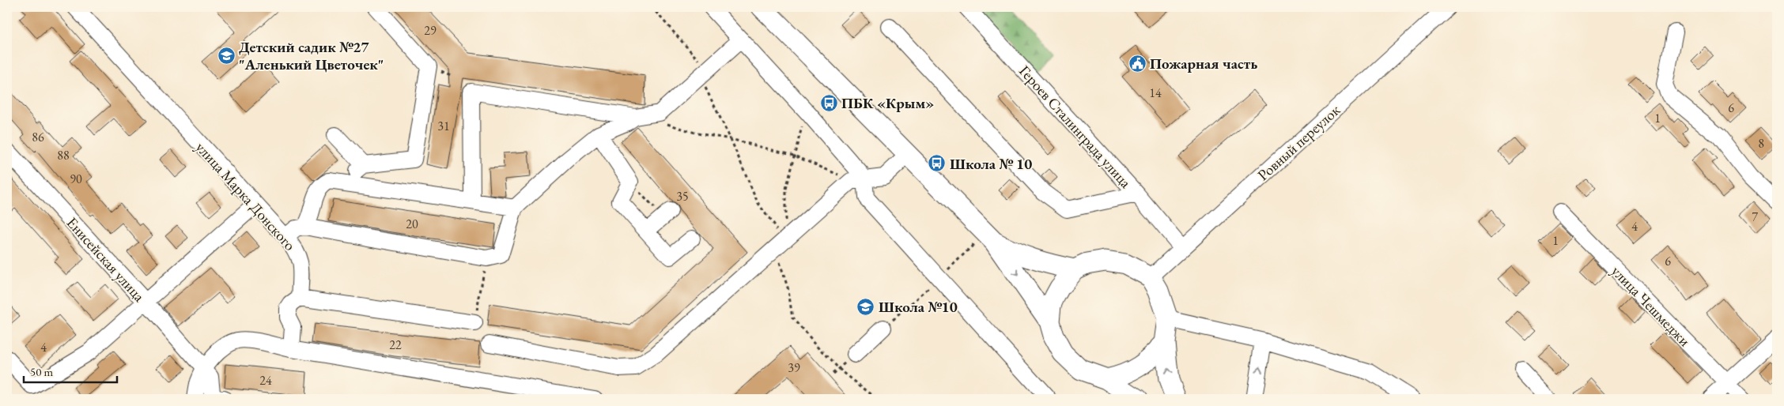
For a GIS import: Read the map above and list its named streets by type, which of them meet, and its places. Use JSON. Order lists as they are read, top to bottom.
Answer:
{
  "streets": {
    "street": [
      "Героев Сталинграда улица",
      "Ровный переулок",
      "улица Марка Донского",
      "Енисейская улица",
      "улица Чешмеджи"
    ]
  },
  "crossings": [
    ["Героев Сталинграда улица", "Ровный переулок"]
  ],
  "places": {
    "school or university": ["Детский садик №27 \"Аленький Цветочек\"", "Школа №10"],
    "public building": ["Пожарная часть"],
    "bus stop": ["ПБК «Крым»", "Школа № 10"]
  },
  "house_numbers": [
    "29",
    "14",
    "6",
    "1",
    "31",
    "86",
    "8",
    "88",
    "90",
    "35",
    "7",
    "20",
    "4",
    "1",
    "6",
    "22",
    "4",
    "39",
    "24"
  ],
  "scale_bar": "50 m"
}
